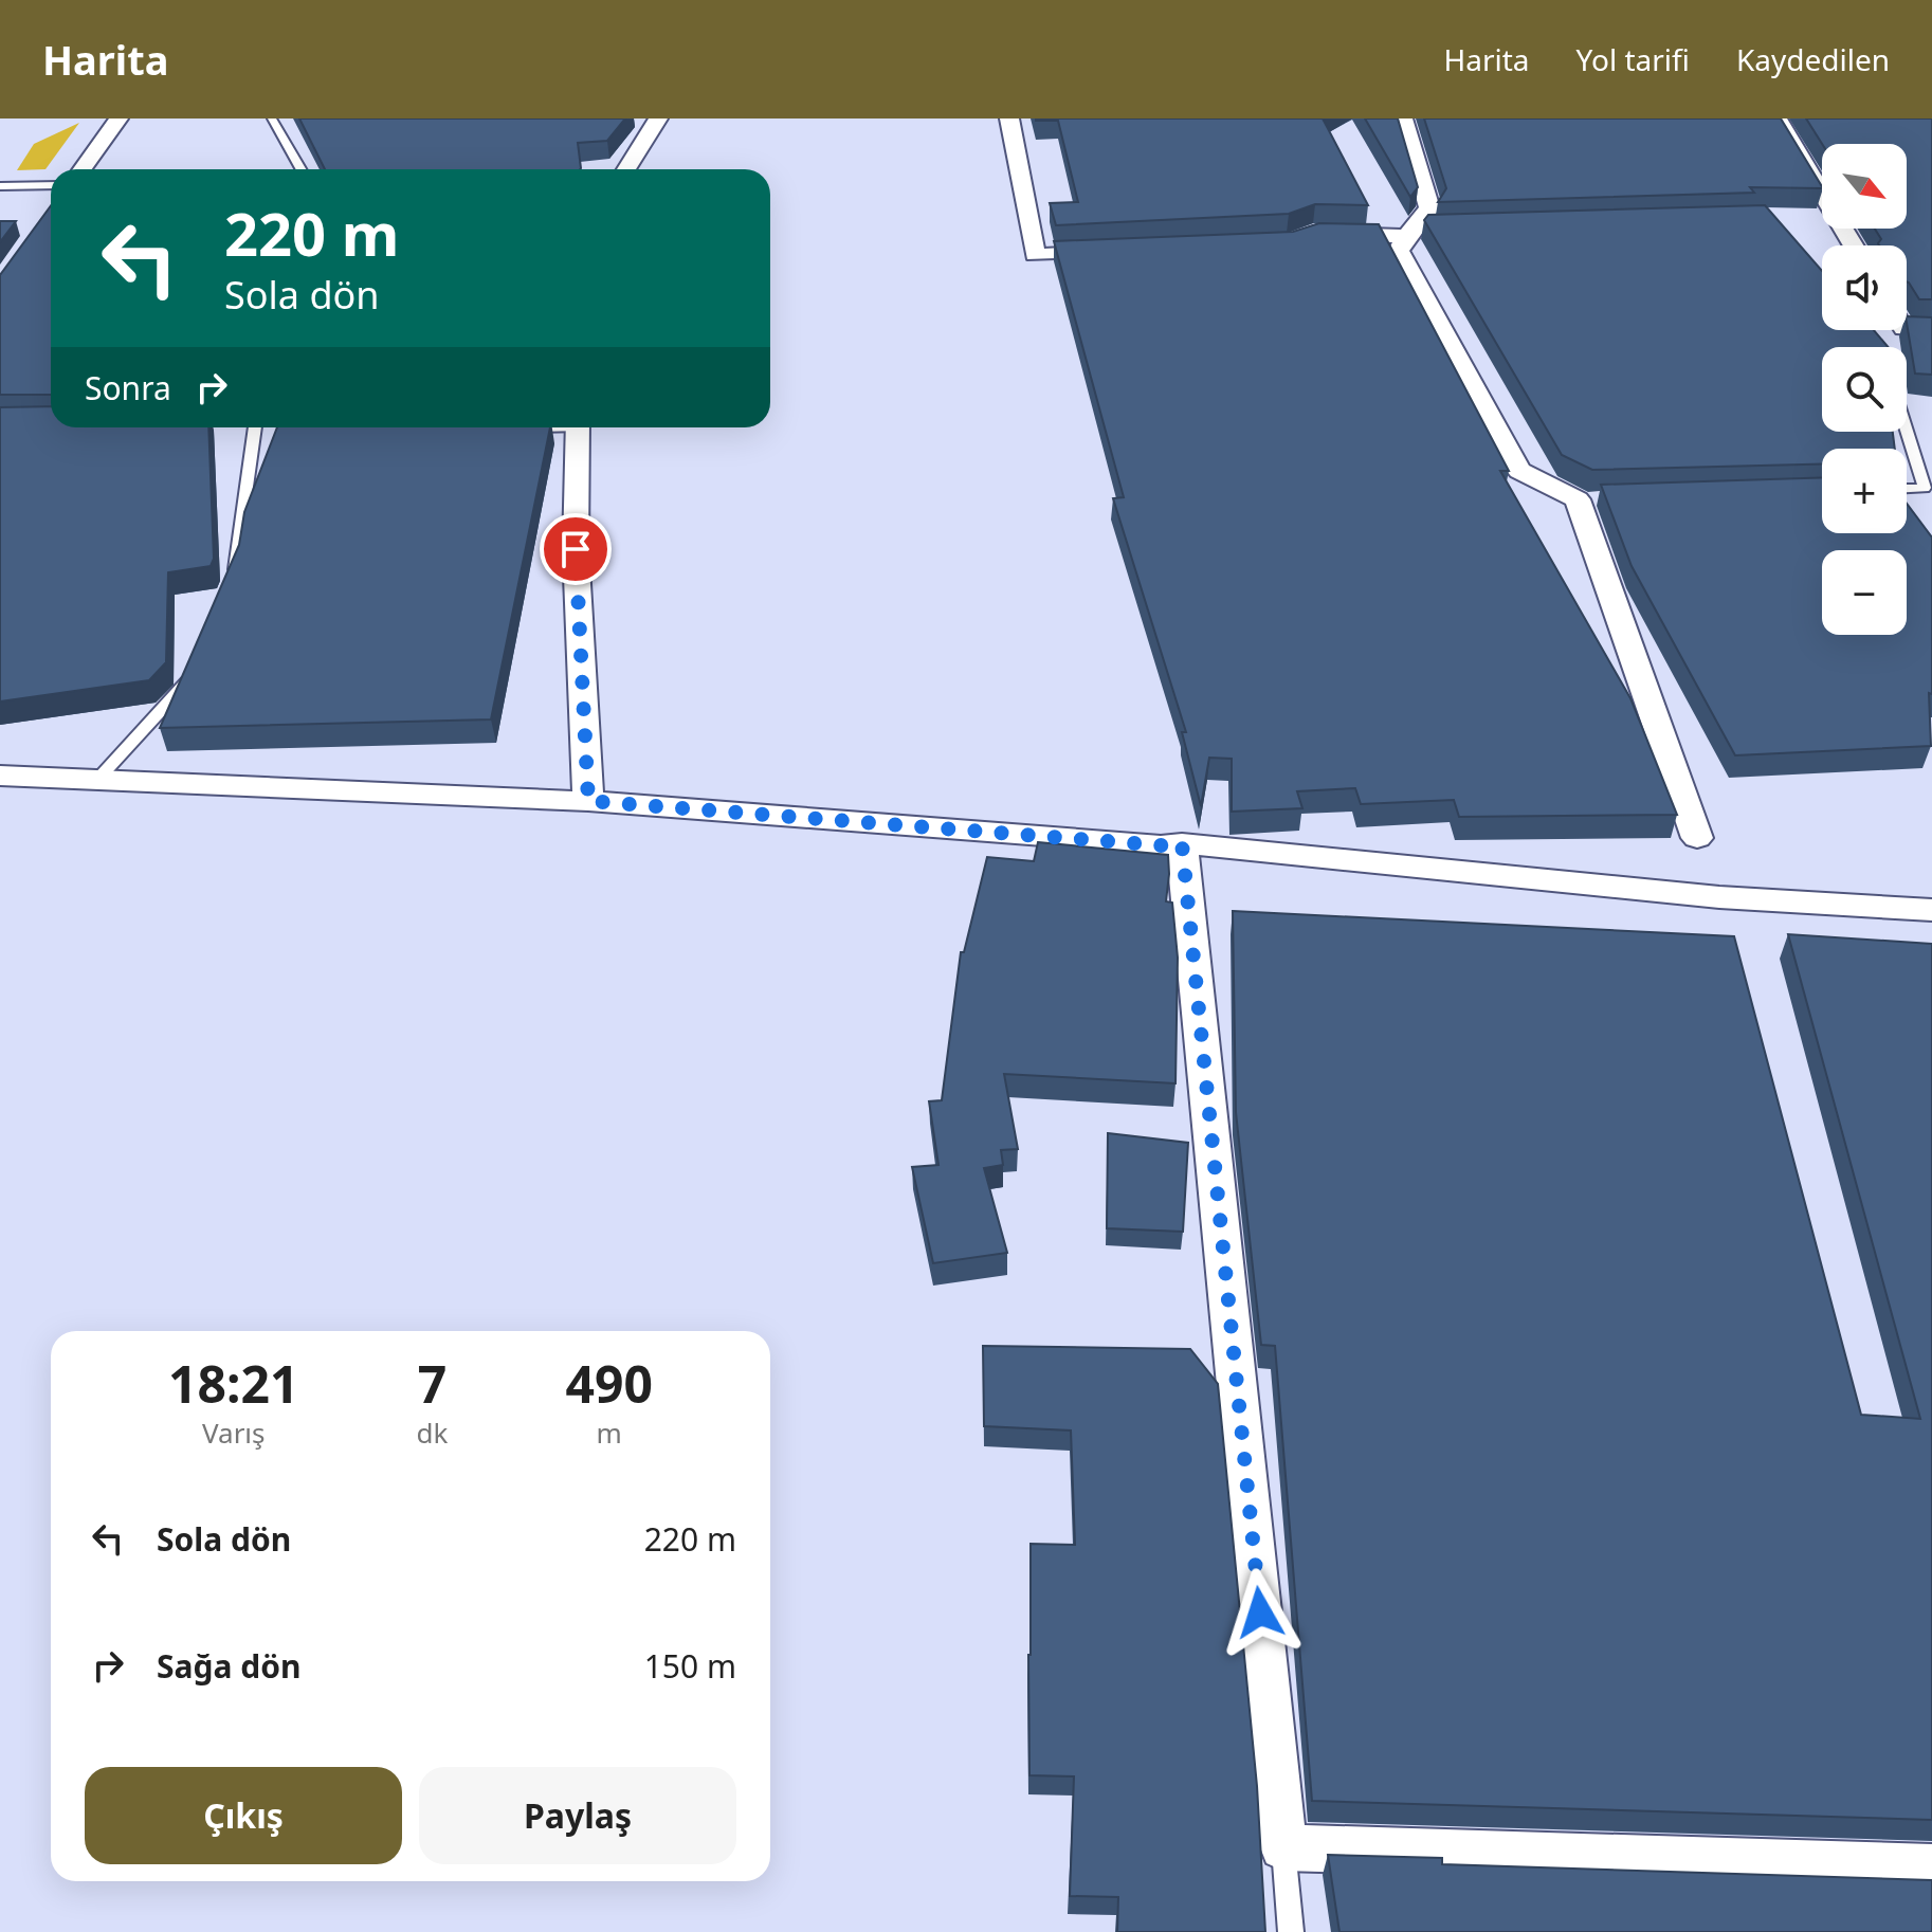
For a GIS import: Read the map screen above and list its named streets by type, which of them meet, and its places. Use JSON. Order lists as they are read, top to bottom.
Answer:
{
  "north": "bottom right",
  "page": {
    "header": "Harita",
    "nav": ["Harita", "Yol tarifi", "Kaydedilen"],
    "map_buttons": ["+", "−"],
    "turn": ["220 m", "Sola dön"],
    "then": "Sonra",
    "eta": [
      "18:21",
      "Varış",
      "7",
      "dk",
      "490",
      "m"
    ],
    "list": [
      {
        "name": "Sola dön",
        "value": "220 m"
      },
      {
        "name": "Sağa dön",
        "value": "150 m"
      }
    ],
    "buttons": ["Çıkış", "Paylaş"]
  }
}
